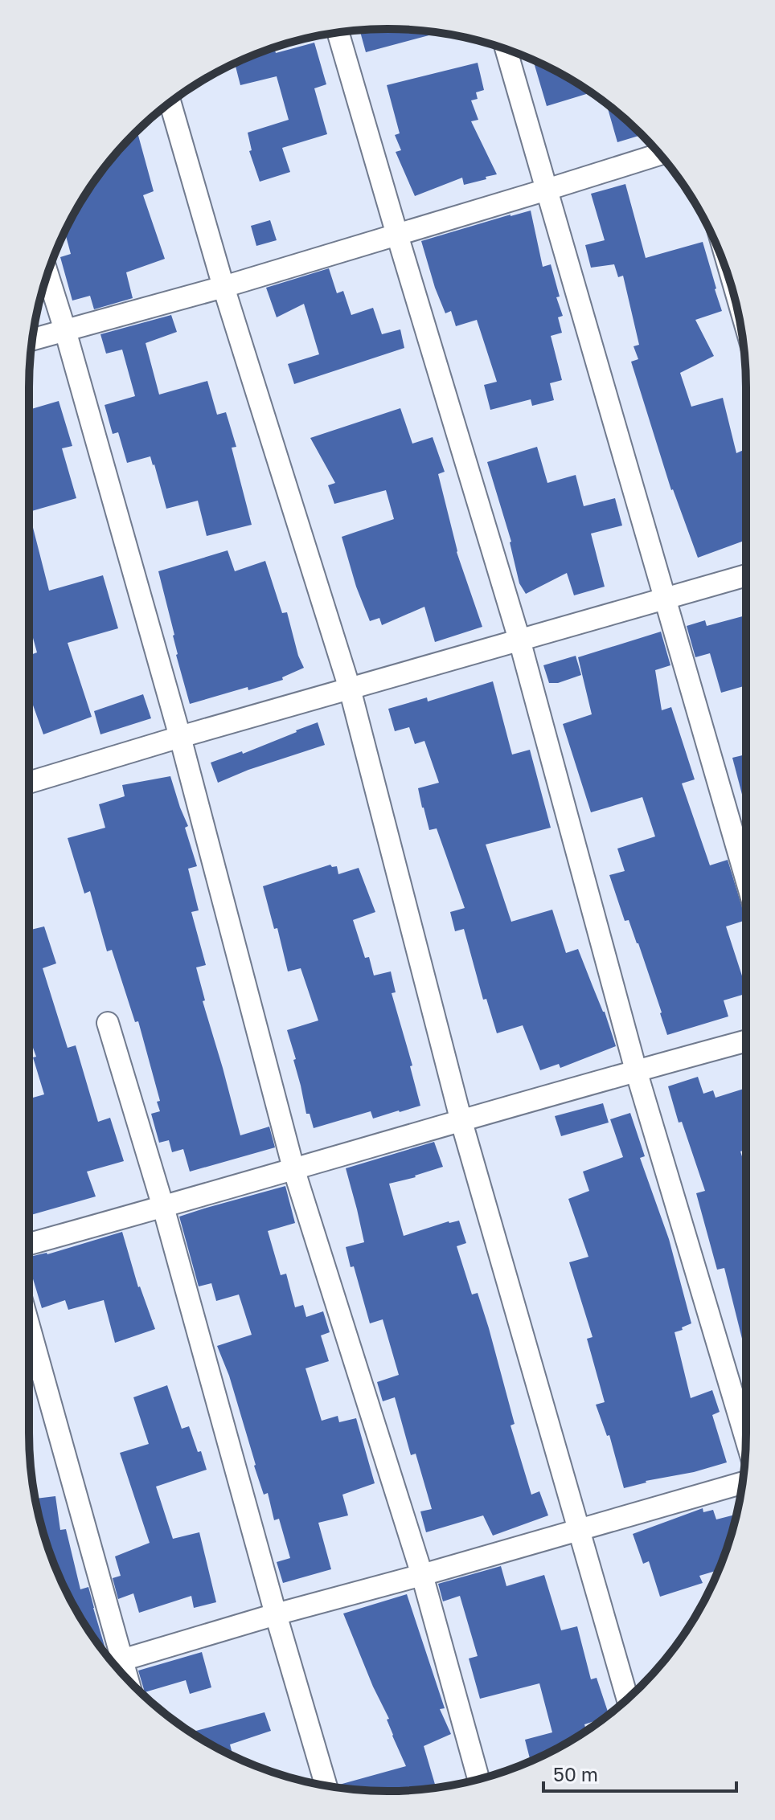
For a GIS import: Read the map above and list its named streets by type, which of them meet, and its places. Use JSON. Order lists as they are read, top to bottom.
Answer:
{
  "scale_bar": "50 m"
}
